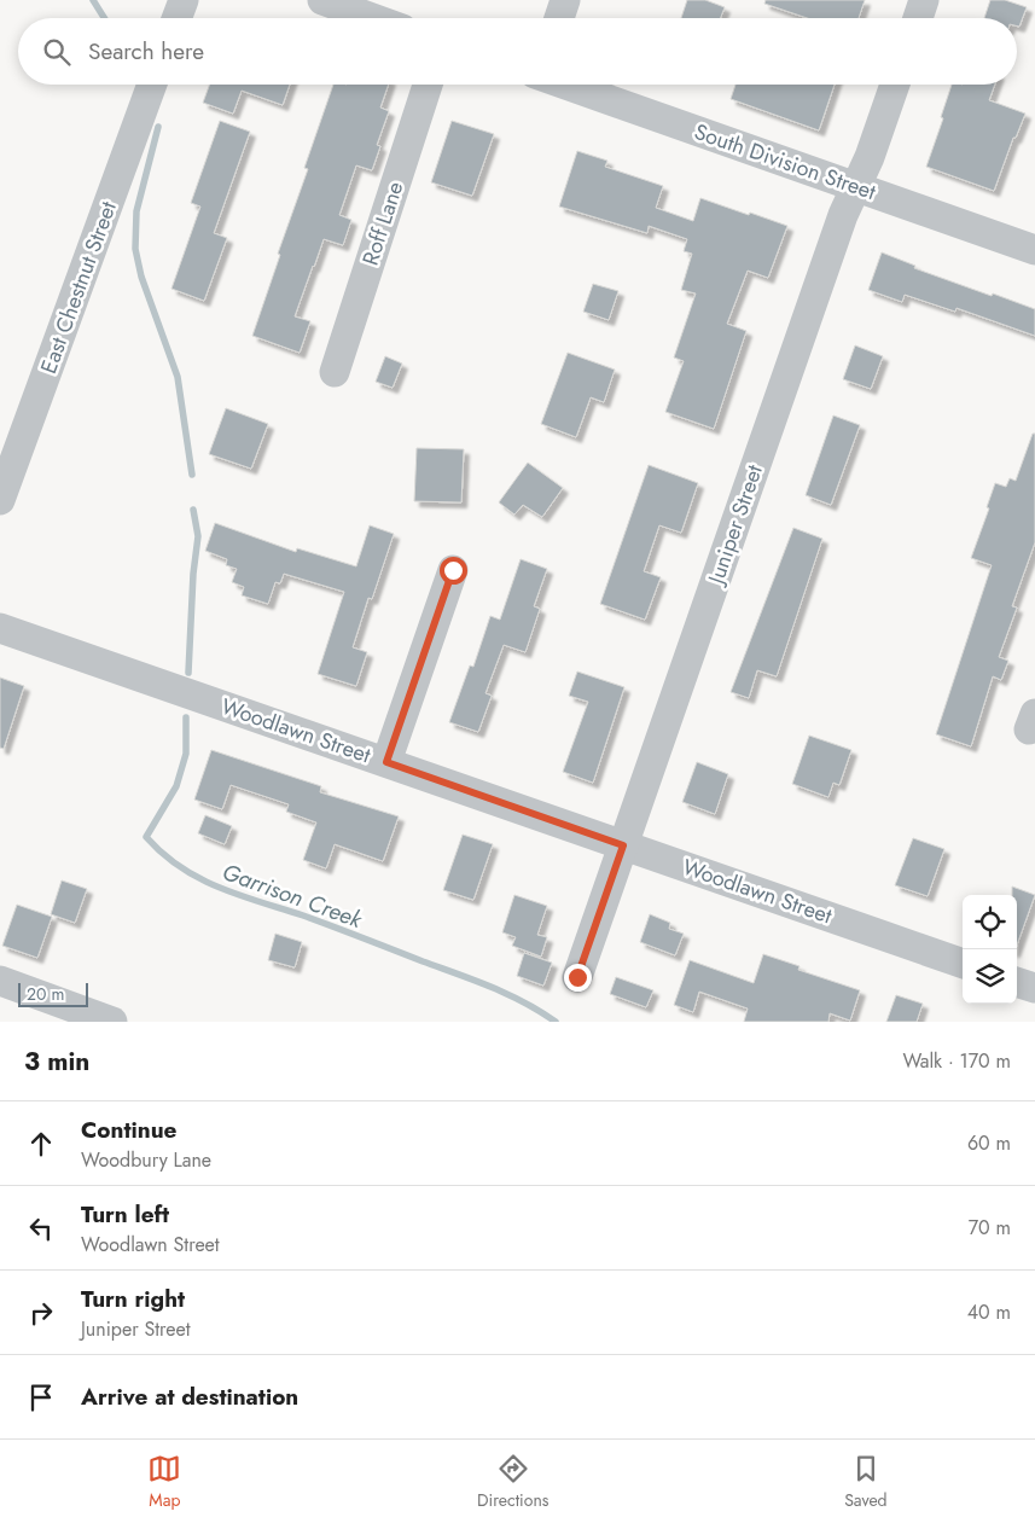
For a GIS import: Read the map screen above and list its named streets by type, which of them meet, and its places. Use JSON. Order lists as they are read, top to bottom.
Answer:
{
  "streets": {
    "street": [
      "South Division Street",
      "Roff Lane",
      "East Chestnut Street",
      "Juniper Street",
      "Woodlawn Street"
    ]
  },
  "crossings": [
    ["South Division Street", "Juniper Street"],
    ["Juniper Street", "Woodlawn Street"]
  ],
  "water": ["Garrison Creek"],
  "scale_bar": "20 m",
  "page": {
    "search": "Search here",
    "scale": "20 m",
    "heading": ["3 min", "Walk · 170 m"],
    "list": [
      ["Continue", "Woodbury Lane", "60 m"],
      ["Turn left", "Woodlawn Street", "70 m"],
      ["Turn right", "Juniper Street", "40 m"],
      "Arrive at destination"
    ],
    "nav": ["Map", "Directions", "Saved"]
  }
}
